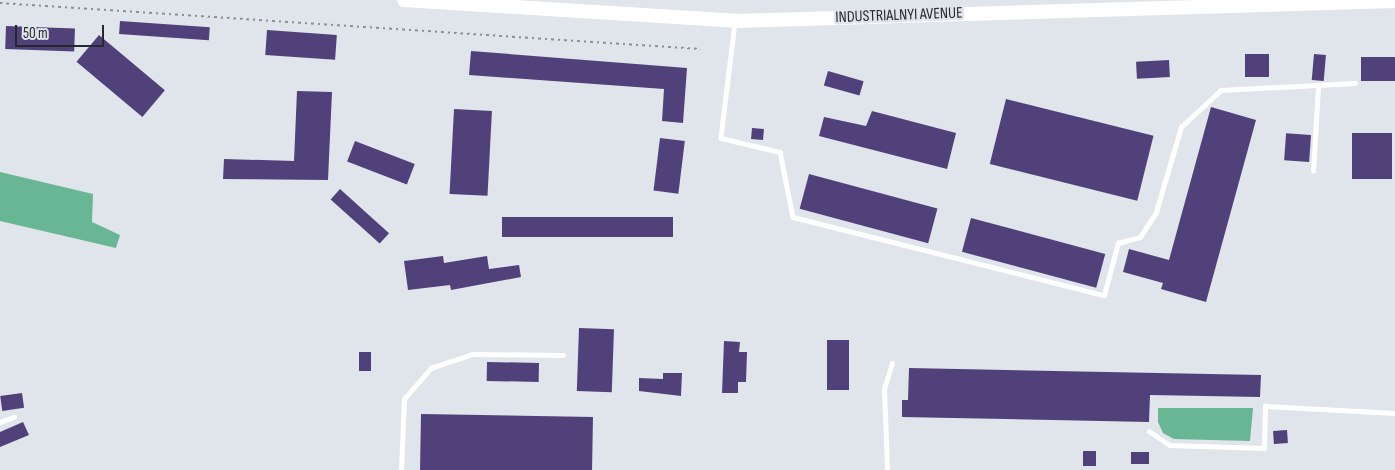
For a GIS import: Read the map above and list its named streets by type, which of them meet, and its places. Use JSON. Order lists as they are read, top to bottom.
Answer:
{
  "streets": {
    "street": ["INDUSTRIALNYI AVENUE"]
  },
  "scale_bar": "50 m"
}
